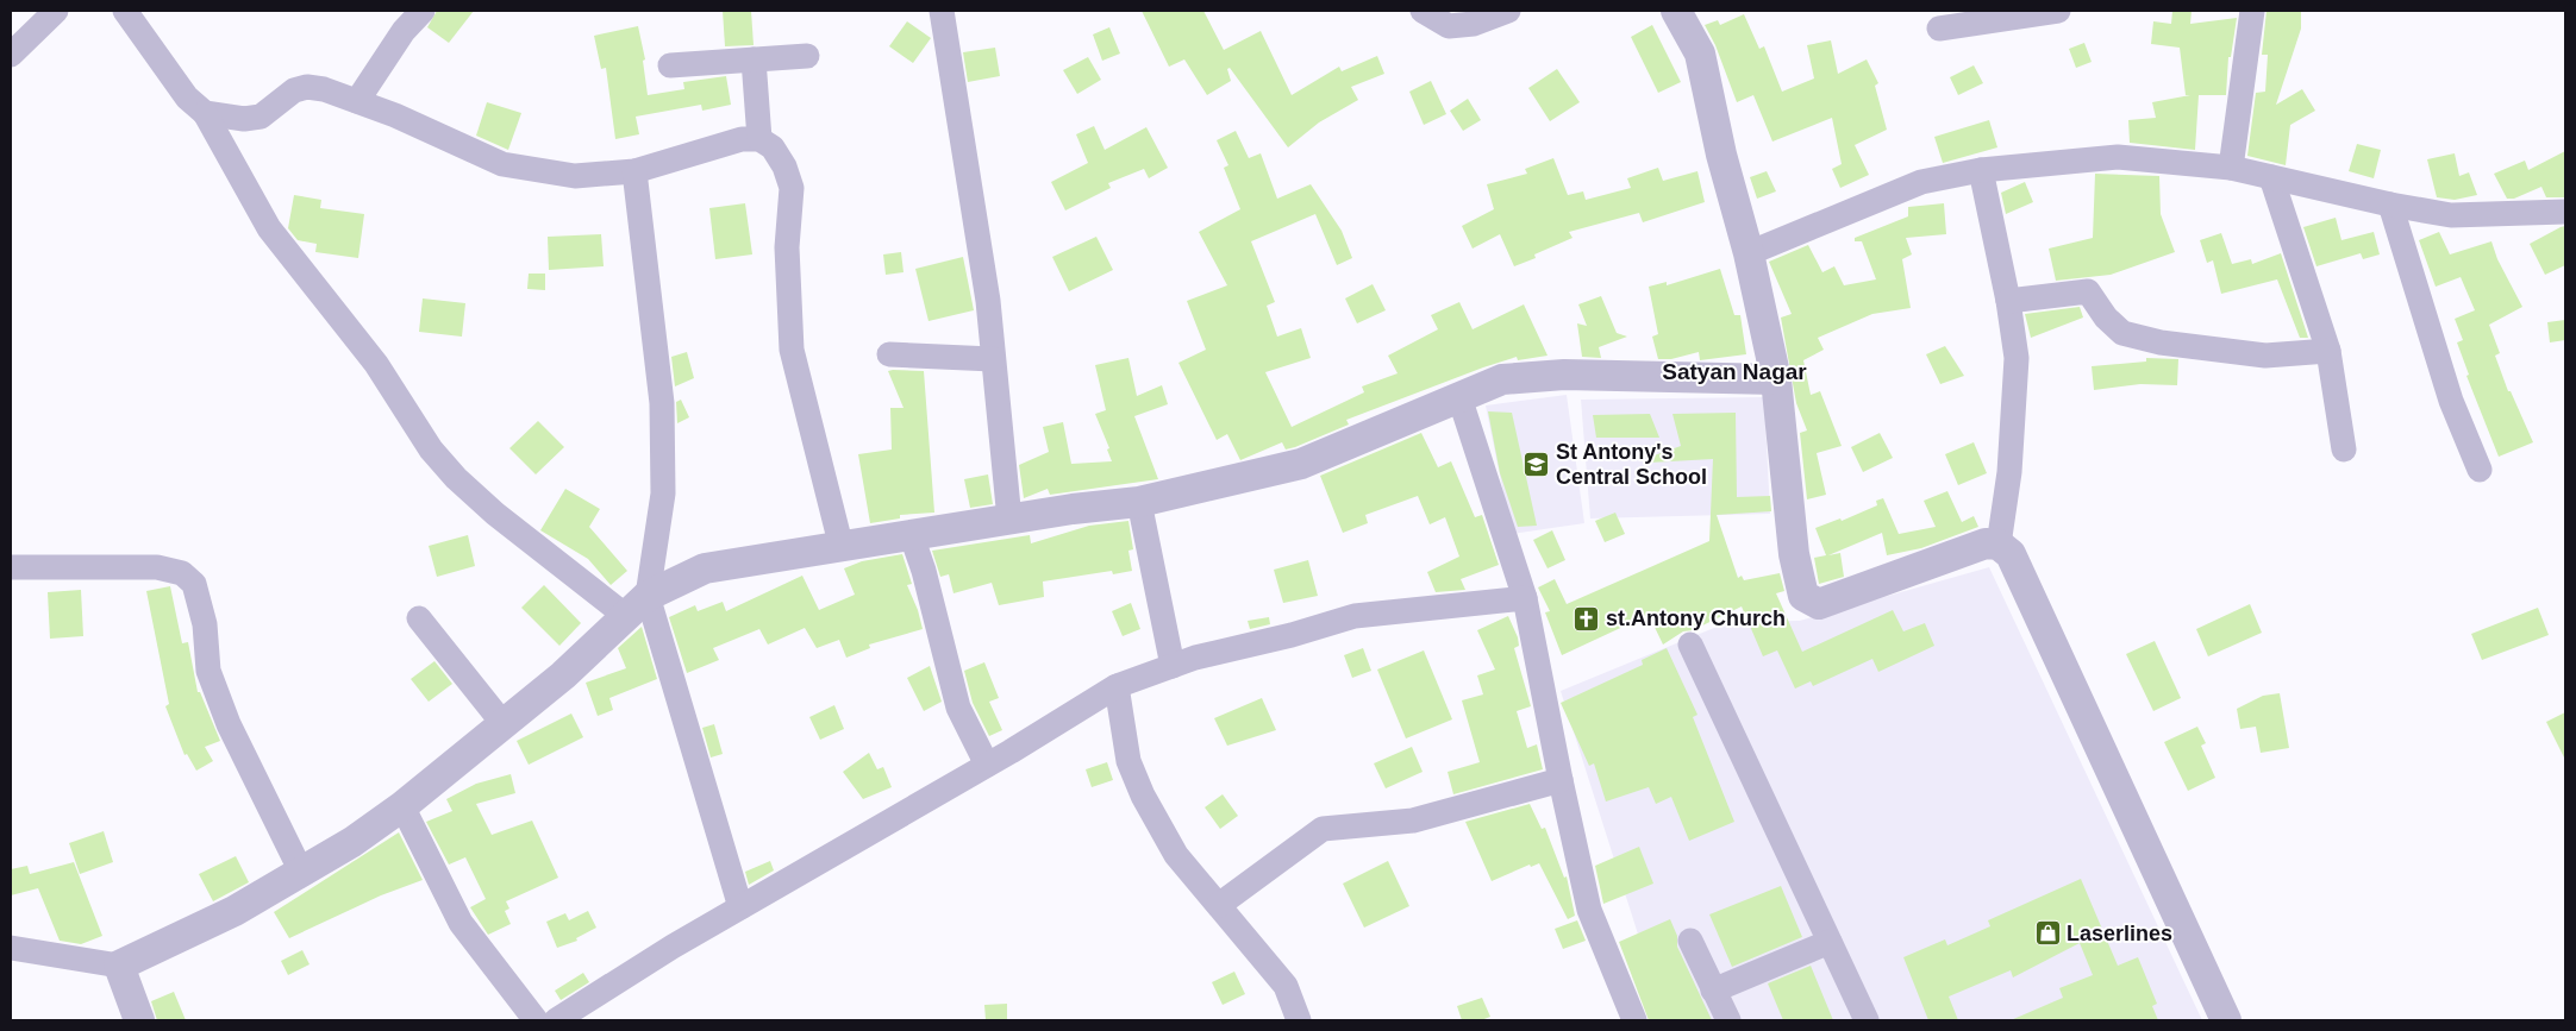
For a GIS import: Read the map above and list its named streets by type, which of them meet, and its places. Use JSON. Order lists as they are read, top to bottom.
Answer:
{
  "districts": ["Satyan Nagar"],
  "places": {
    "school or university": ["St Antony's Central School"],
    "church": ["st.Antony Church"],
    "shop": ["Laserlines"]
  }
}
